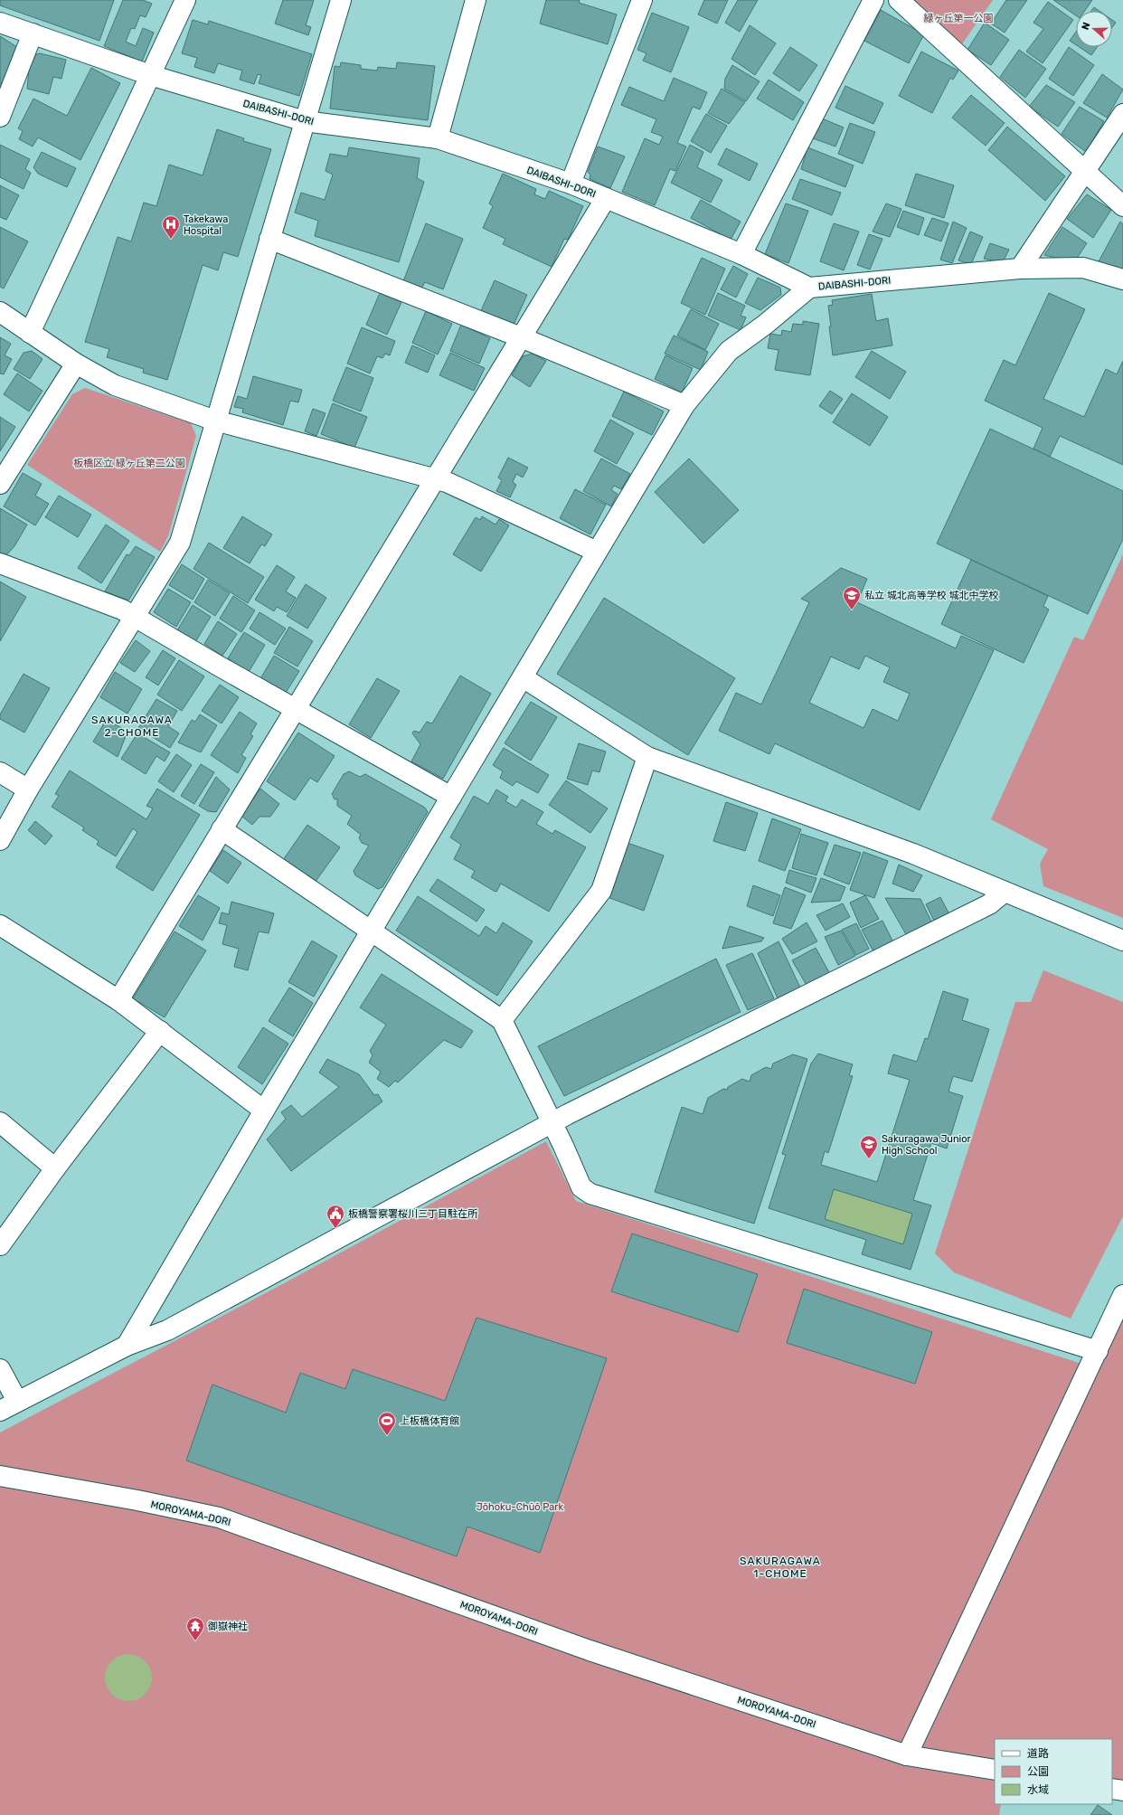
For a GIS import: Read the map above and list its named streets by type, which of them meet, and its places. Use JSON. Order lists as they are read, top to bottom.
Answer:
{
  "streets": {
    "street": ["DAIBASHI-DORI", "MOROYAMA-DORI"]
  },
  "districts": ["SAKURAGAWA 2-CHOME", "SAKURAGAWA 1-CHOME"],
  "parks": ["緑ヶ丘第一公園", "板橋区立 緑ヶ丘第二公園", "Jōhoku-Chūō Park"],
  "places": {
    "hospital": ["Takekawa Hospital"],
    "school or university": ["私立 城北高等学校 城北中学校", "Sakuragawa Junior High School"],
    "public building": ["板橋警察署桜川三丁目駐在所"],
    "sports": ["上板橋体育館"],
    "temple": ["御嶽神社"]
  },
  "legend": ["道路", "公園", "水域"],
  "north": "left"
}
